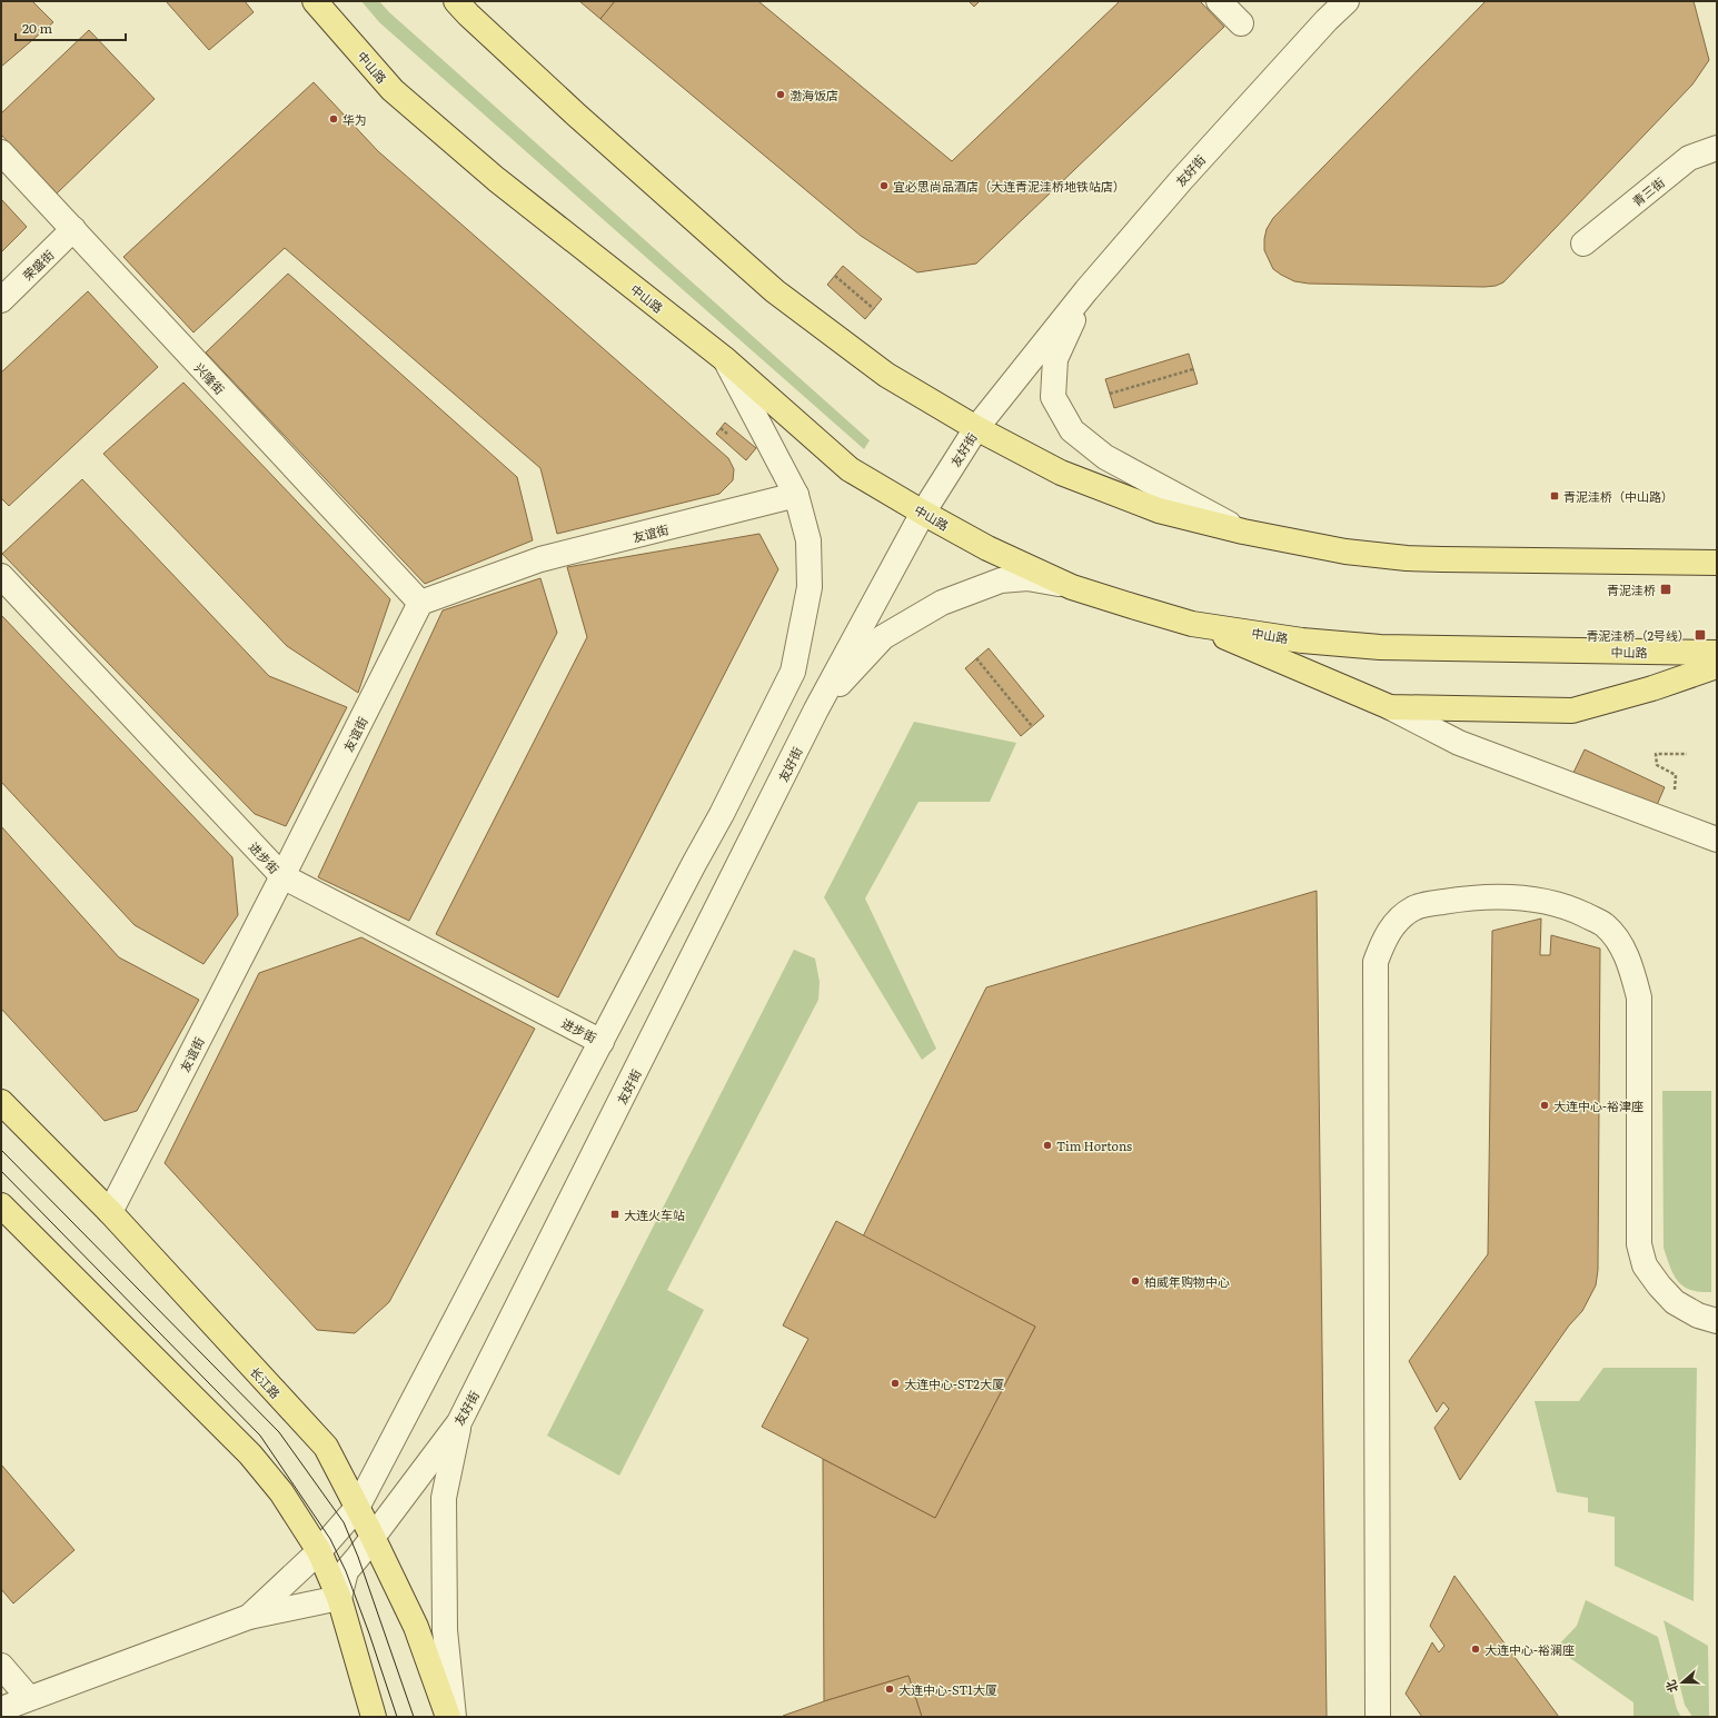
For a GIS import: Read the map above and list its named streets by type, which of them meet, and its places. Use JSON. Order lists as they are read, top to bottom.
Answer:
{
  "streets": {
    "main road": ["中山路", "长江路"],
    "street": [
      "友好街",
      "青三街",
      "荣盛街",
      "兴隆街",
      "友谊街",
      "进步街"
    ]
  },
  "crossings": [
    ["中山路", "友好街"],
    ["友好街", "长江路"],
    ["荣盛街", "兴隆街"],
    ["兴隆街", "友谊街"],
    ["友谊街", "进步街"],
    ["友谊街", "长江路"]
  ],
  "places": {
    "other": [
      "渤海饭店",
      "华为",
      "宜必思尚品酒店（大连青泥洼桥地铁站店）",
      "大连中心-裕津座",
      "Tim Hortons",
      "柏威年购物中心",
      "大连中心-ST2大厦",
      "大连中心-裕澜座",
      "大连中心-ST1大厦"
    ],
    "transit": [
      "青泥洼桥（中山路）",
      "青泥洼桥",
      "青泥洼桥（2号线）",
      "大连火车站"
    ]
  },
  "scale_bar": "20 m",
  "north": "left"
}
